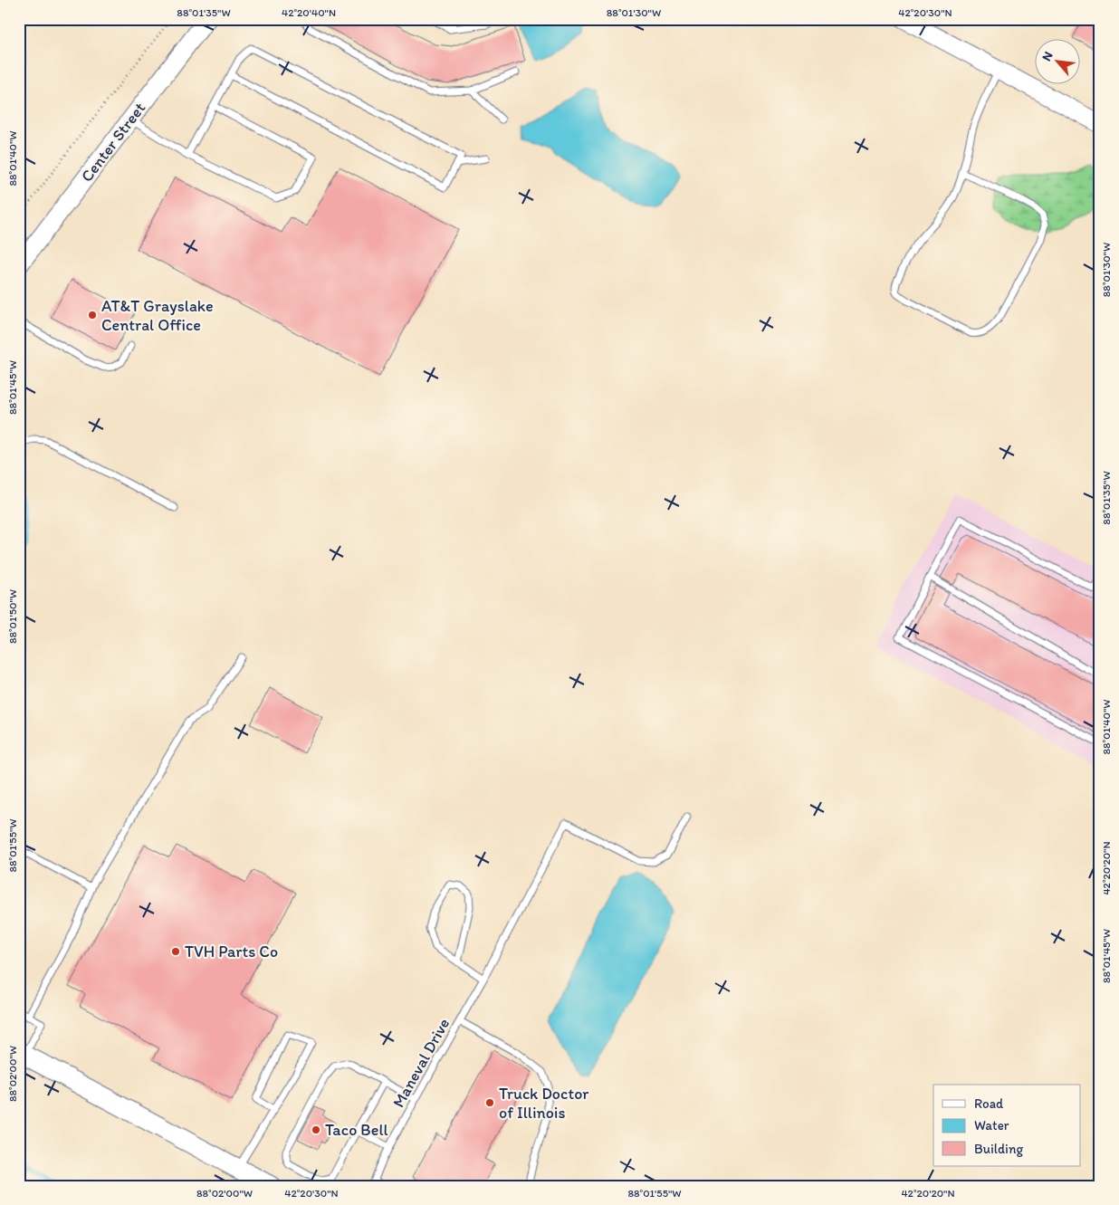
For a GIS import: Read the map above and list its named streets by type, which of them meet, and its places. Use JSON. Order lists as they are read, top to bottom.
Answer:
{
  "streets": {
    "street": ["Center Street"],
    "lane": ["Maneval Drive"]
  },
  "places": [
    "AT&T Grayslake Central Office",
    "TVH Parts Co",
    "Truck Doctor of Illinois",
    "Taco Bell"
  ],
  "legend": ["Road", "Water", "Building"],
  "north": "top left",
  "coordinates": [
    "88°01'35\"W",
    "42°20'40\"N",
    "88°01'30\"W",
    "42°20'30\"N",
    "88°01'40\"W",
    "88°01'45\"W",
    "88°01'50\"W",
    "88°01'55\"W",
    "42°20'20\"N",
    "88°02'00\"W"
  ]
}
